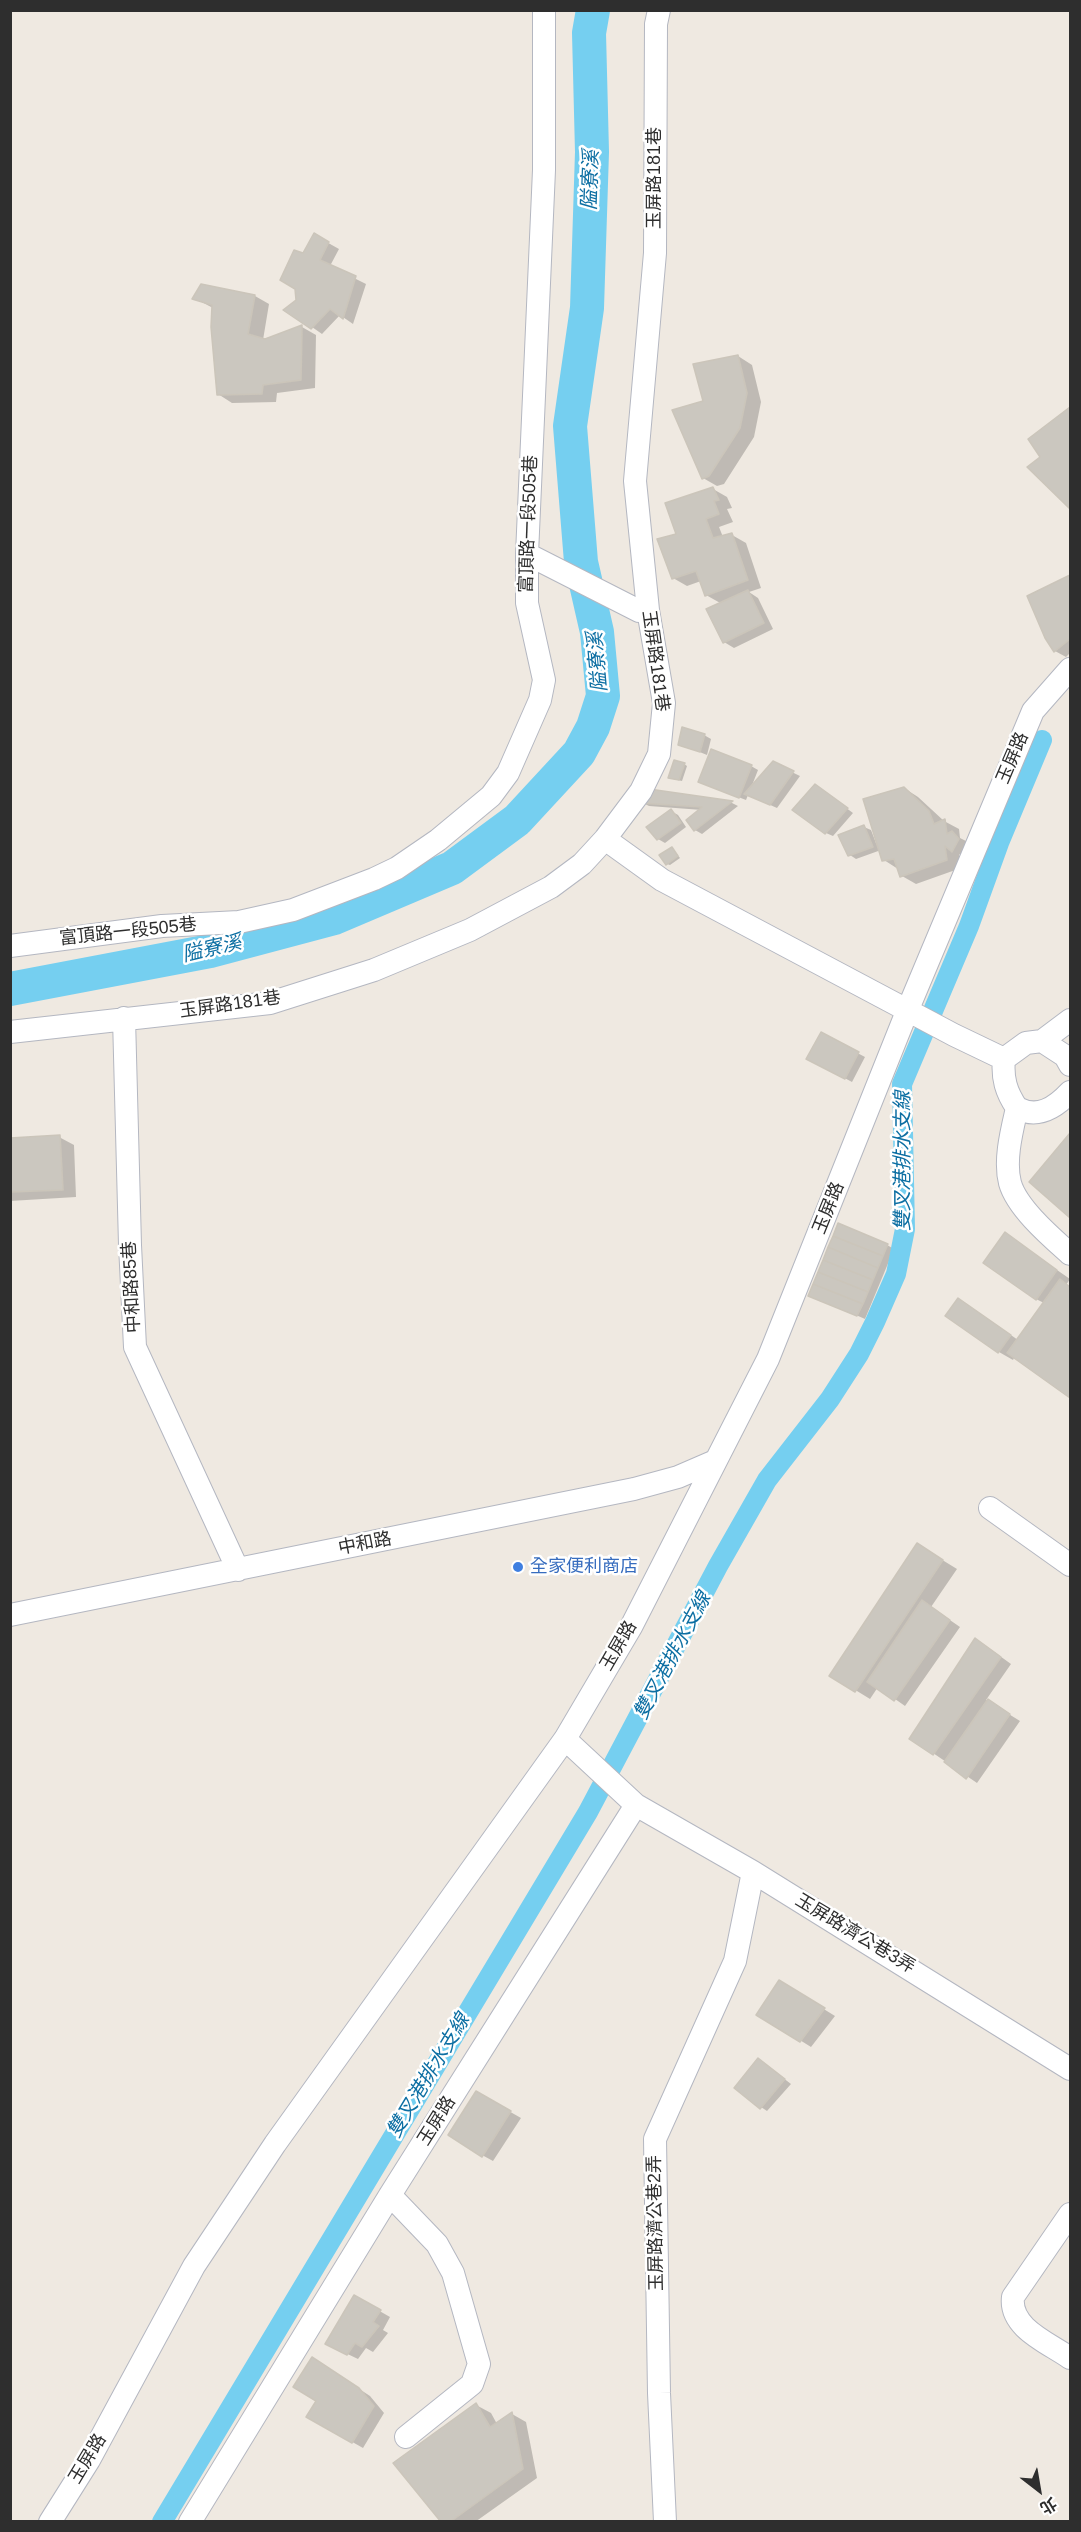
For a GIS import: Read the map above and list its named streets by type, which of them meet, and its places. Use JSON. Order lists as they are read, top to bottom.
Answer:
{
  "streets": {
    "street": [
      "玉屏路181巷",
      "富頂路一段505巷",
      "玉屏路",
      "中和路85巷",
      "中和路",
      "玉屏路濟公巷3弄",
      "玉屏路濟公巷2弄"
    ]
  },
  "crossings": [
    ["玉屏路181巷", "中和路85巷"],
    ["玉屏路", "中和路"],
    ["玉屏路", "玉屏路濟公巷3弄"],
    ["中和路85巷", "中和路"],
    ["玉屏路濟公巷3弄", "玉屏路濟公巷2弄"]
  ],
  "water": ["隘寮溪", "雙叉港排水支線"],
  "places": ["全家便利商店"],
  "north": "bottom right"
}
